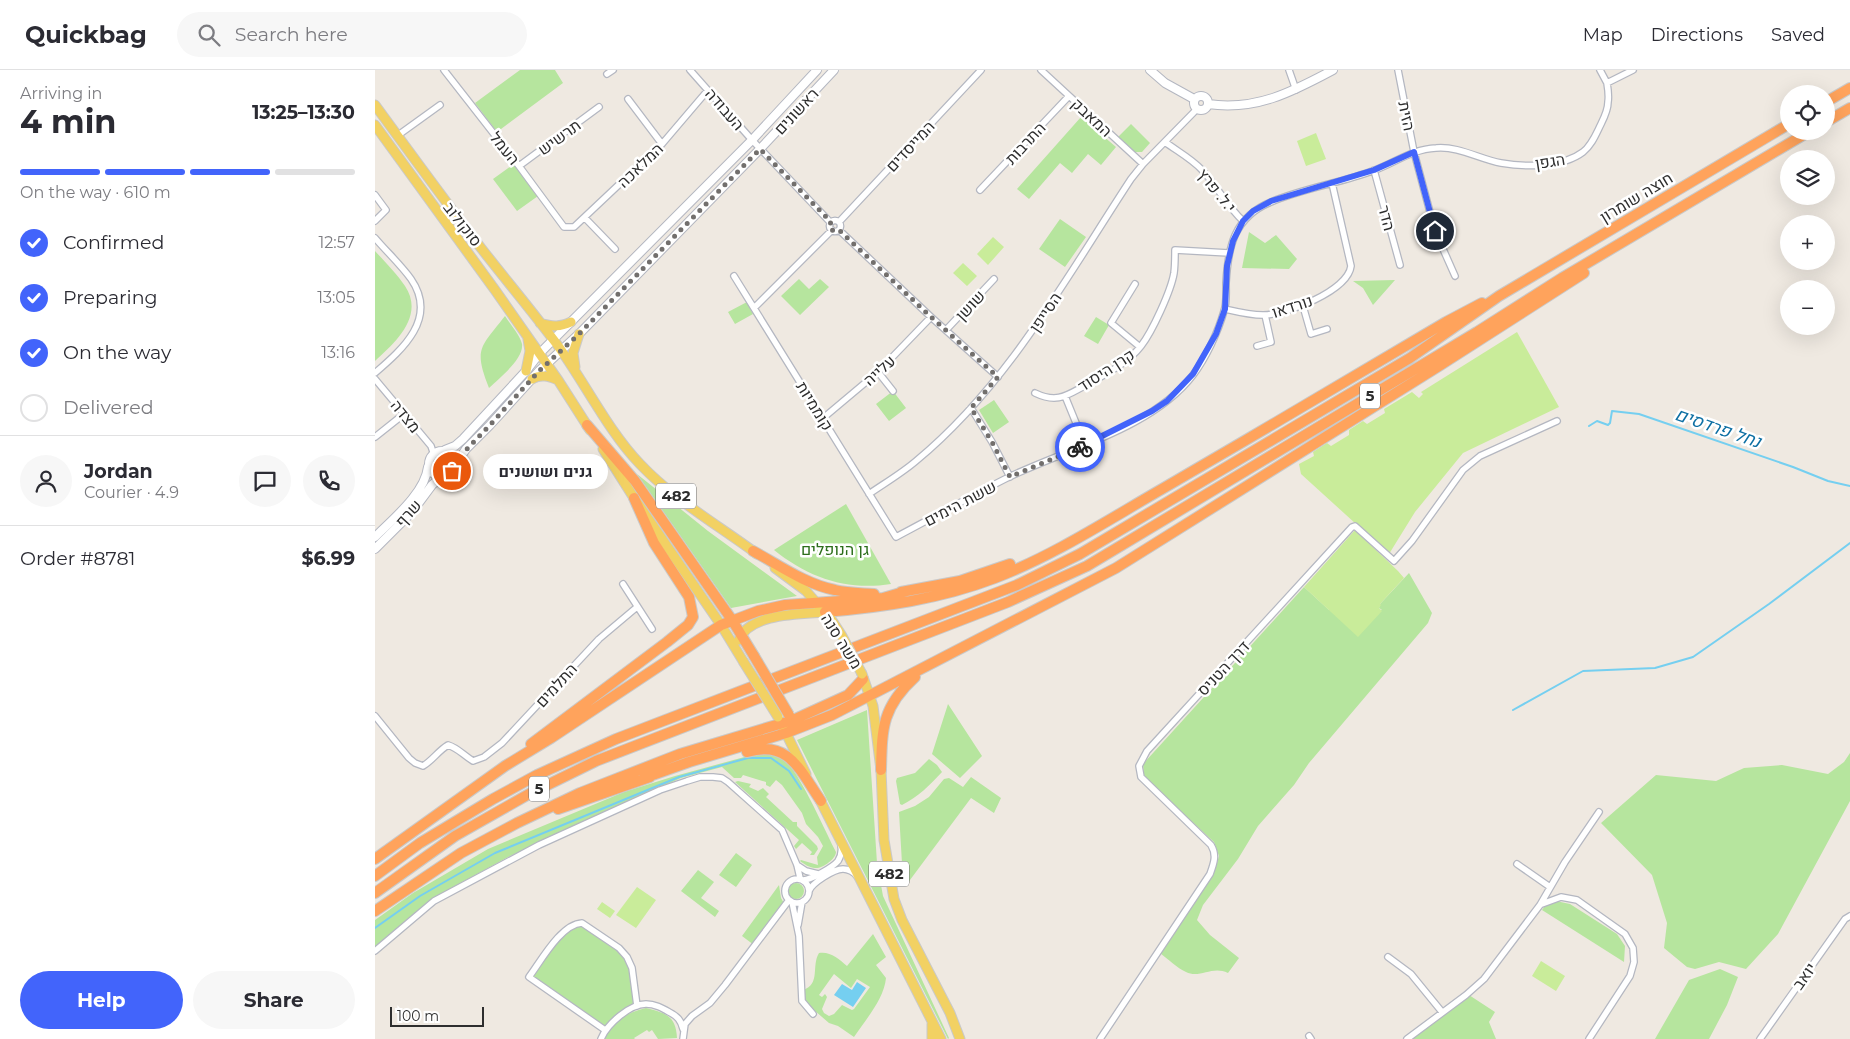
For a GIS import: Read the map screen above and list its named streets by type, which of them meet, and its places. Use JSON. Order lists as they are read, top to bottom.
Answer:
{
  "streets": {
    "highway": ["חוצה שומרון", "5"],
    "main road": ["סוקולוב", "482", "משה סנה"],
    "street": [
      "העבודה",
      "ראשונים",
      "הזית",
      "המאבק",
      "תרשיש",
      "התרבות",
      "המייסדים",
      "העמל",
      "הגפן",
      "המלאכה",
      "י.ל. פרץ",
      "הדר",
      "שושן",
      "נורדאו",
      "הסייפן",
      "עלייה",
      "קרן היסוד",
      "קוממיות",
      "מצדה",
      "ששת הימים",
      "שרף",
      "דרך הטניס",
      "התלמים",
      "יואב"
    ]
  },
  "crossings": [
    ["העבודה", "ראשונים"],
    ["העבודה", "המייסדים"],
    ["העבודה", "המלאכה"],
    ["ראשונים", "סוקולוב"],
    ["ראשונים", "482"],
    ["ראשונים", "משה סנה"],
    ["הזית", "הגפן"],
    ["המאבק", "התרבות"],
    ["המאבק", "הסייפן"],
    ["תרשיש", "העמל"],
    ["העמל", "המלאכה"],
    ["הגפן", "י.ל. פרץ"],
    ["הגפן", "הדר"],
    ["הגפן", "נורדאו"],
    ["הגפן", "ששת הימים"],
    ["י.ל. פרץ", "הסייפן"],
    ["י.ל. פרץ", "ששת הימים"],
    ["חוצה שומרון", "5"],
    ["סוקולוב", "482"],
    ["סוקולוב", "משה סנה"],
    ["נורדאו", "ששת הימים"],
    ["הסייפן", "קוממיות"],
    ["עלייה", "קוממיות"],
    ["קרן היסוד", "ששת הימים"],
    ["קוממיות", "ששת הימים"],
    ["מצדה", "שרף"]
  ],
  "water": ["נחל פרדסים"],
  "parks": ["גן הנופלים"],
  "places": ["גנים ושושנים"],
  "scale_bar": "100 m",
  "page": {
    "header": "Quickbag",
    "search": "Search here",
    "nav": ["Map", "Directions", "Saved"],
    "heading": ["4 min", "Arriving in", "13:25–13:30"],
    "panel": [
      "Jordan",
      "Courier · 4.9",
      "Order #8781",
      "$6.99"
    ],
    "map_buttons": ["+", "−"],
    "bar": "On the way · 610 m",
    "list": [
      ["Confirmed", "12:57"],
      ["Preparing", "13:05"],
      ["On the way", "13:16"],
      "Delivered"
    ],
    "bubble": "גנים ושושנים",
    "buttons": ["Help", "Share"],
    "scale": "100 m"
  }
}
